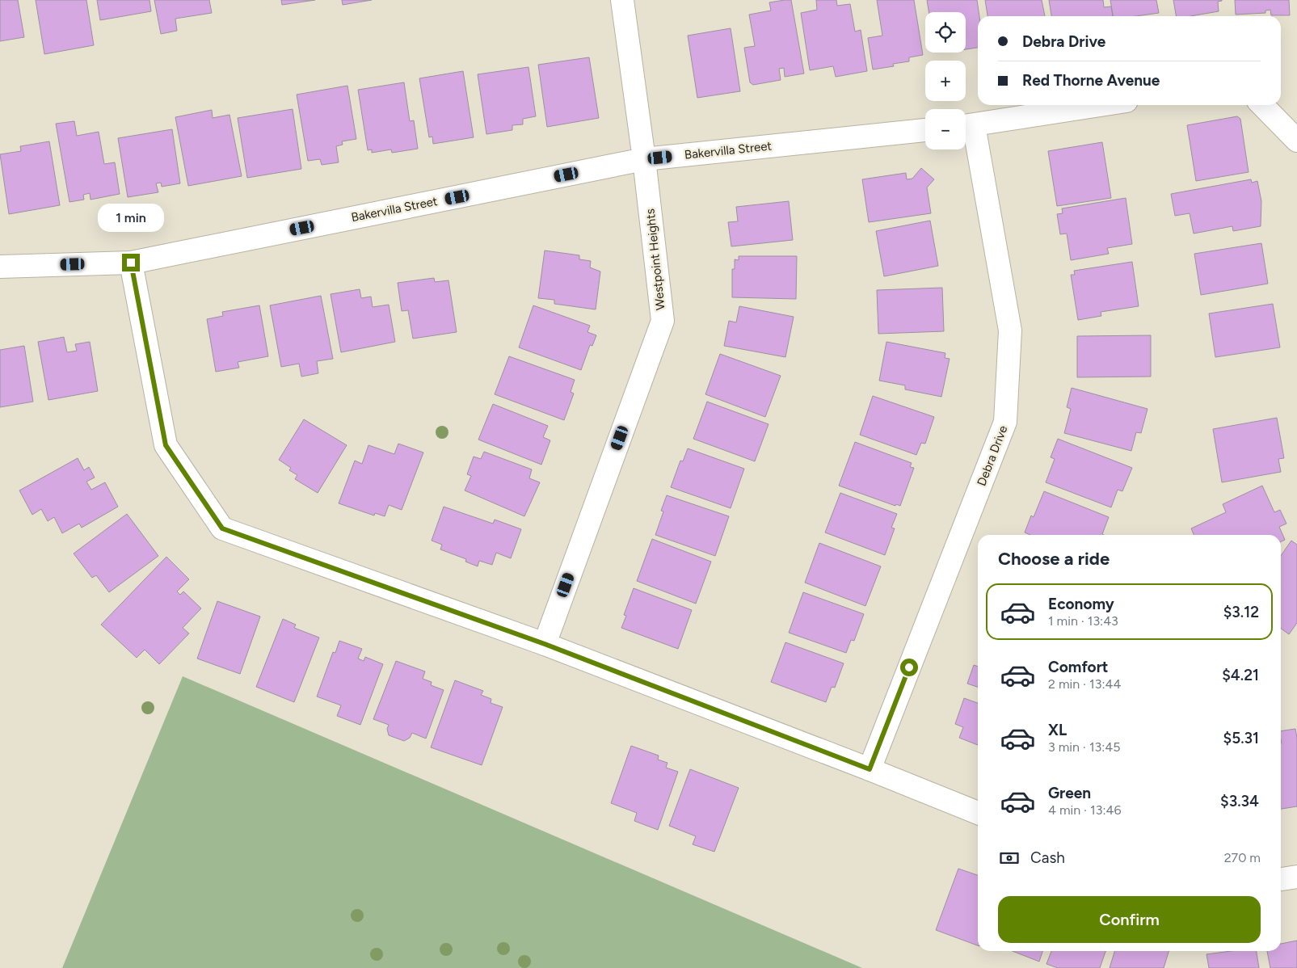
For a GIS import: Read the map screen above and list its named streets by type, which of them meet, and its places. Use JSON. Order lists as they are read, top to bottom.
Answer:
{
  "streets": {
    "street": ["Bakervilla Street", "Westpoint Heights", "Debra Drive"]
  },
  "crossings": [
    ["Bakervilla Street", "Westpoint Heights"]
  ],
  "page": {
    "map_buttons": ["+", "−"],
    "banner": ["Debra Drive", "Red Thorne Avenue"],
    "bubble": "1 min",
    "heading": "Choose a ride",
    "list": [
      {
        "name": "Economy",
        "note": "1 min · 13:43",
        "value": "$3.12"
      },
      {
        "name": "Comfort",
        "note": "2 min · 13:44",
        "value": "$4.21"
      },
      {
        "name": "XL",
        "note": "3 min · 13:45",
        "value": "$5.31"
      },
      {
        "name": "Green",
        "note": "4 min · 13:46",
        "value": "$3.34"
      }
    ],
    "pay": ["Cash", "270 m"],
    "buttons": "Confirm"
  }
}
